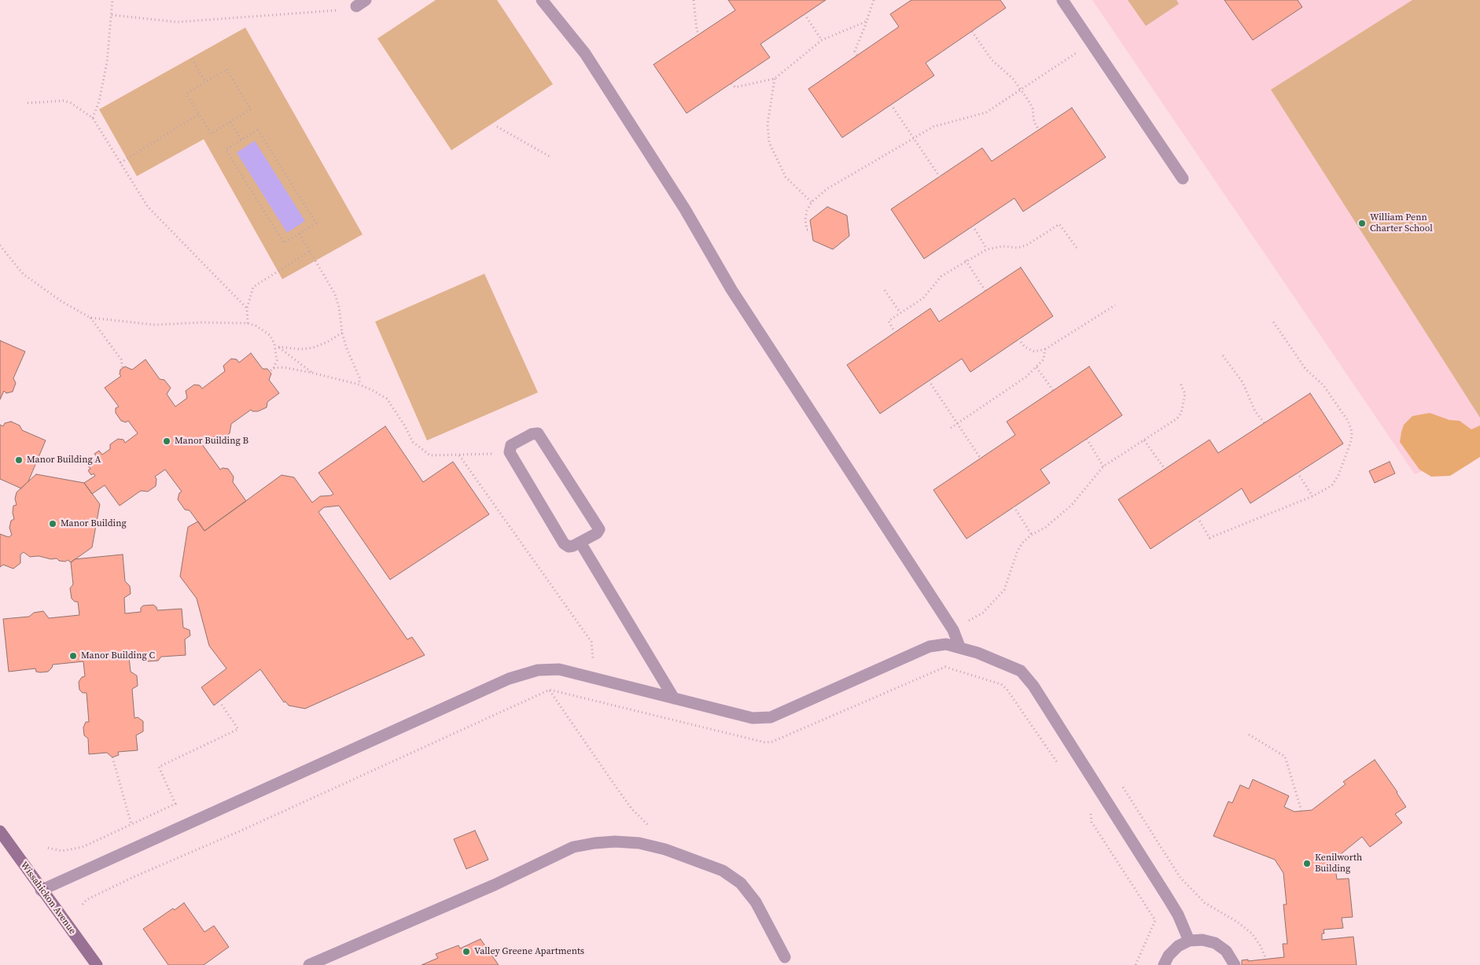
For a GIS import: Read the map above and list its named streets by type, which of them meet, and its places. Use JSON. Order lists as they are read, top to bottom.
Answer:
{
  "streets": {
    "street": ["Wissahickon Avenue"]
  },
  "places": [
    "William Penn Charter School",
    "Manor Building B",
    "Manor Building A",
    "Manor Building",
    "Manor Building C",
    "Kenilworth Building",
    "Valley Greene Apartments"
  ]
}
